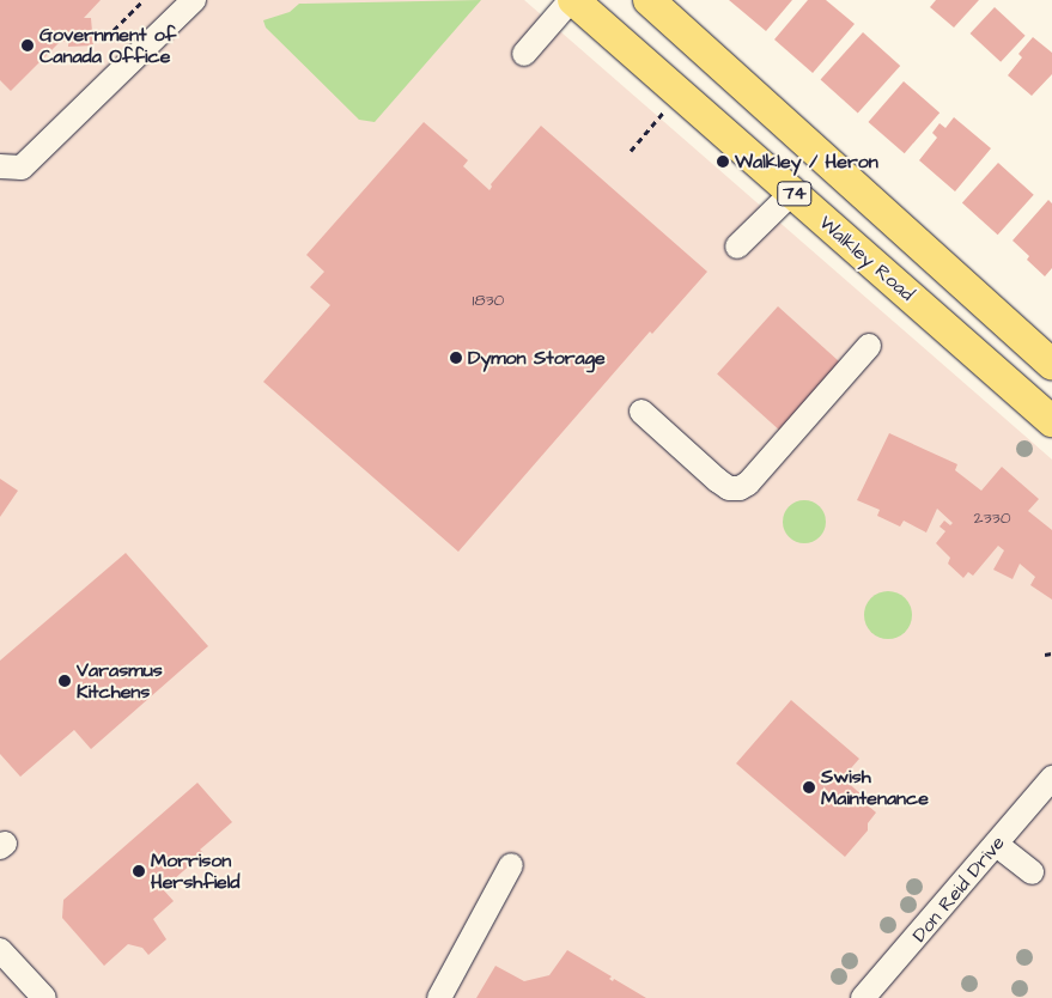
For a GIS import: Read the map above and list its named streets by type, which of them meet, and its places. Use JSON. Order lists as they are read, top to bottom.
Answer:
{
  "streets": {
    "main road": ["74", "Walkley Road"],
    "street": ["Don Reid Drive"]
  },
  "places": [
    "Government of Canada Office",
    "Walkley / Heron",
    "Dymon Storage",
    "Varasmus Kitchens",
    "Swish Maintenance",
    "Morrison Hershfield"
  ],
  "house_numbers": ["1830", "2330"]
}
